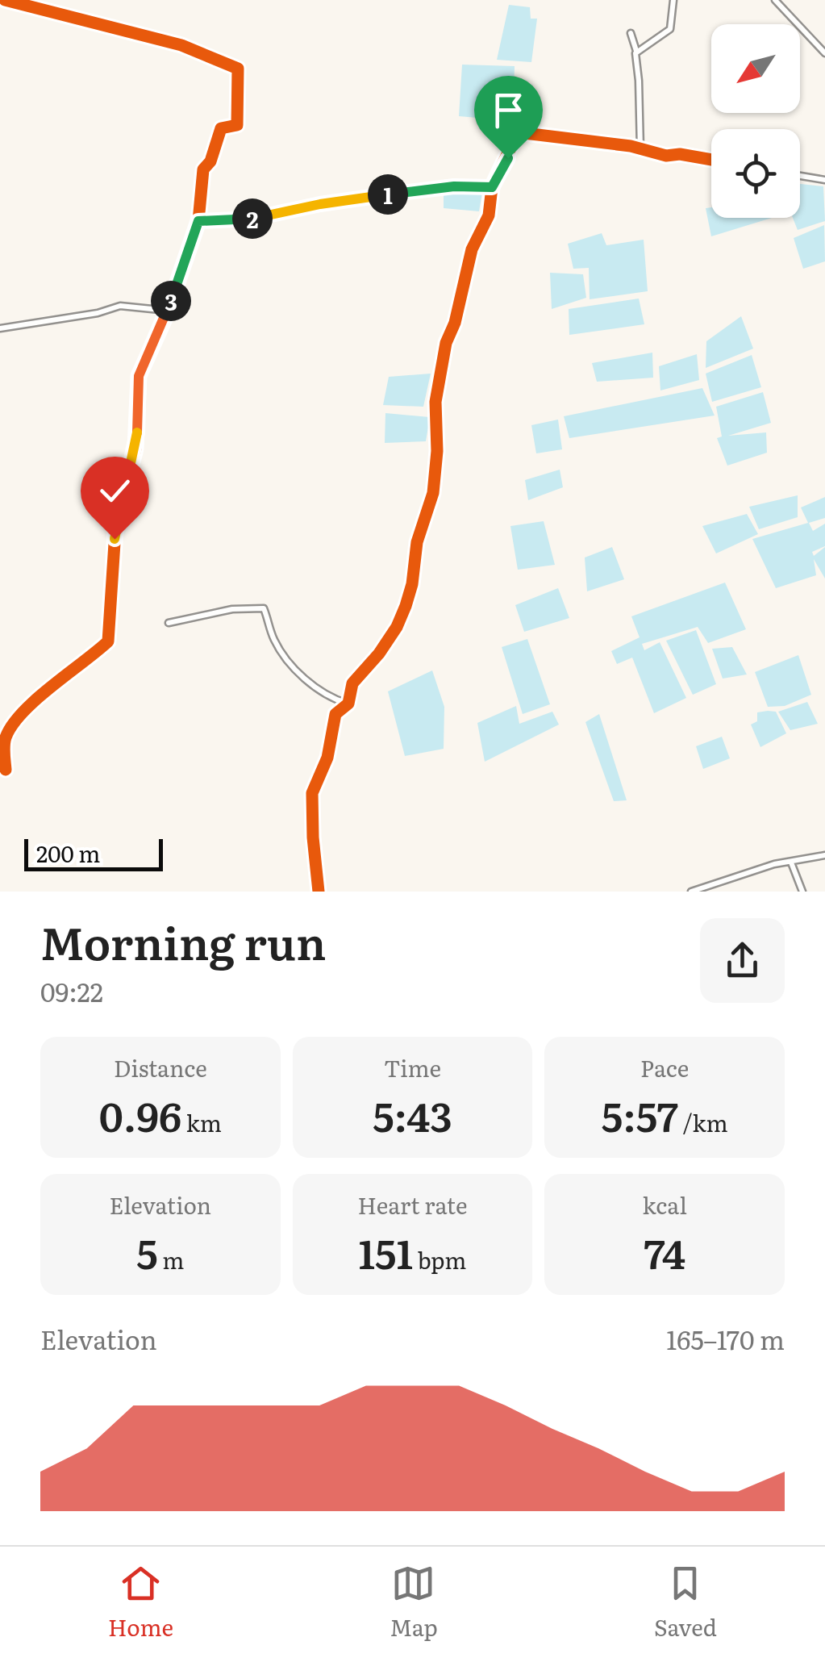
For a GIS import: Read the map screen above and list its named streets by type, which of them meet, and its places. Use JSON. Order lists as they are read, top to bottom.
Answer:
{
  "scale_bar": "200 m",
  "north": "bottom left",
  "page": {
    "pins": ["1", "2", "3"],
    "scale": "200 m",
    "heading": ["Morning run", "09:22"],
    "stats": [
      ["Distance", "0.96 km"],
      ["Time", "5:43"],
      ["Pace", "5:57 /km"],
      ["Elevation", "5 m"],
      ["Heart rate", "151 bpm"],
      ["kcal", "74"]
    ],
    "chart": ["Elevation", "165–170 m"],
    "tabs": ["Home", "Map", "Saved"]
  }
}
